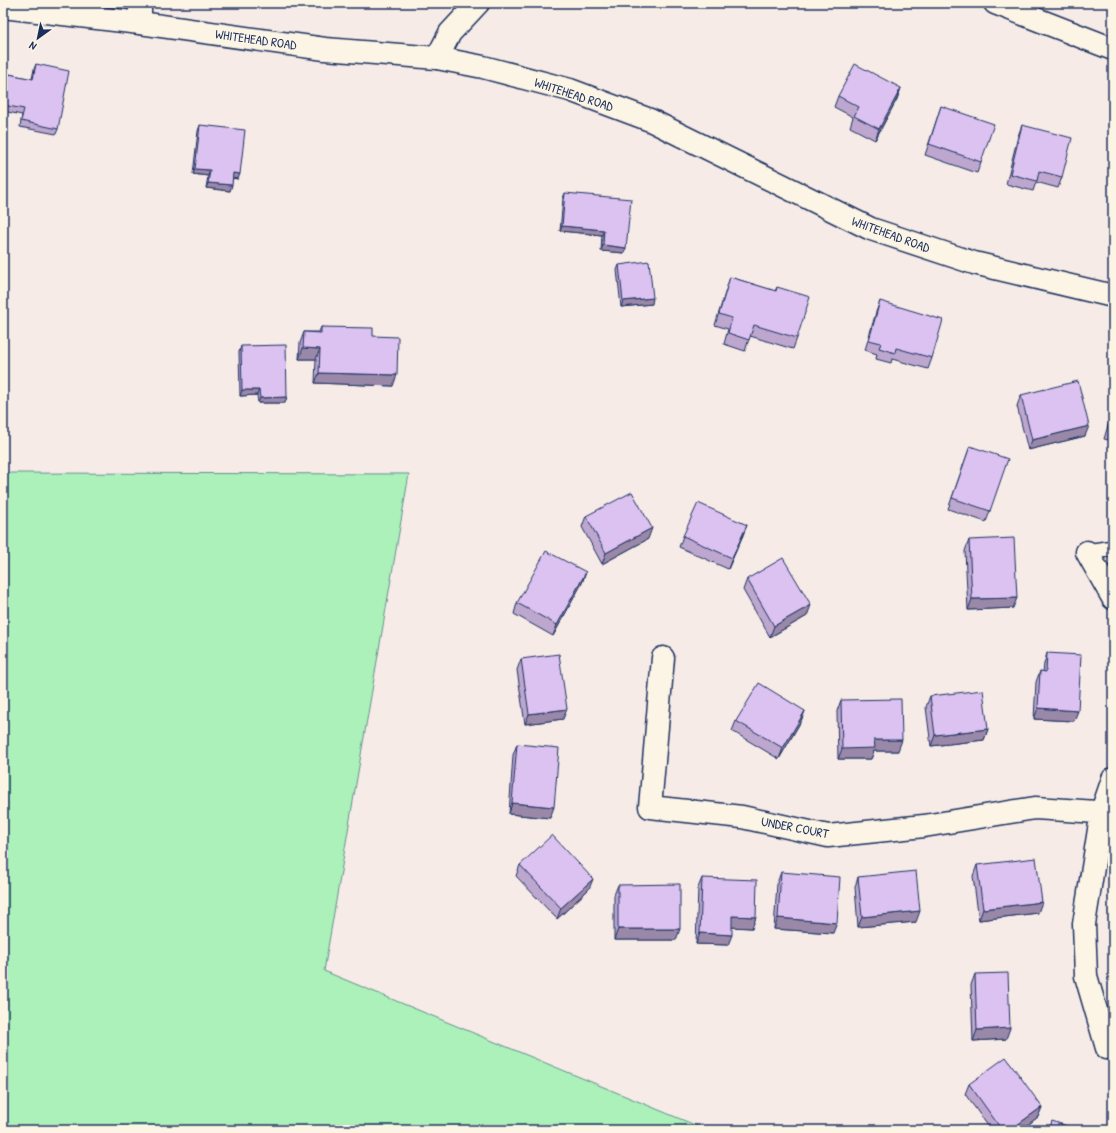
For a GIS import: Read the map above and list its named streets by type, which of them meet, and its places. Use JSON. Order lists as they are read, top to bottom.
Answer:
{
  "streets": {
    "street": ["WHITEHEAD ROAD", "UNDER COURT"]
  },
  "north": "bottom left"
}
